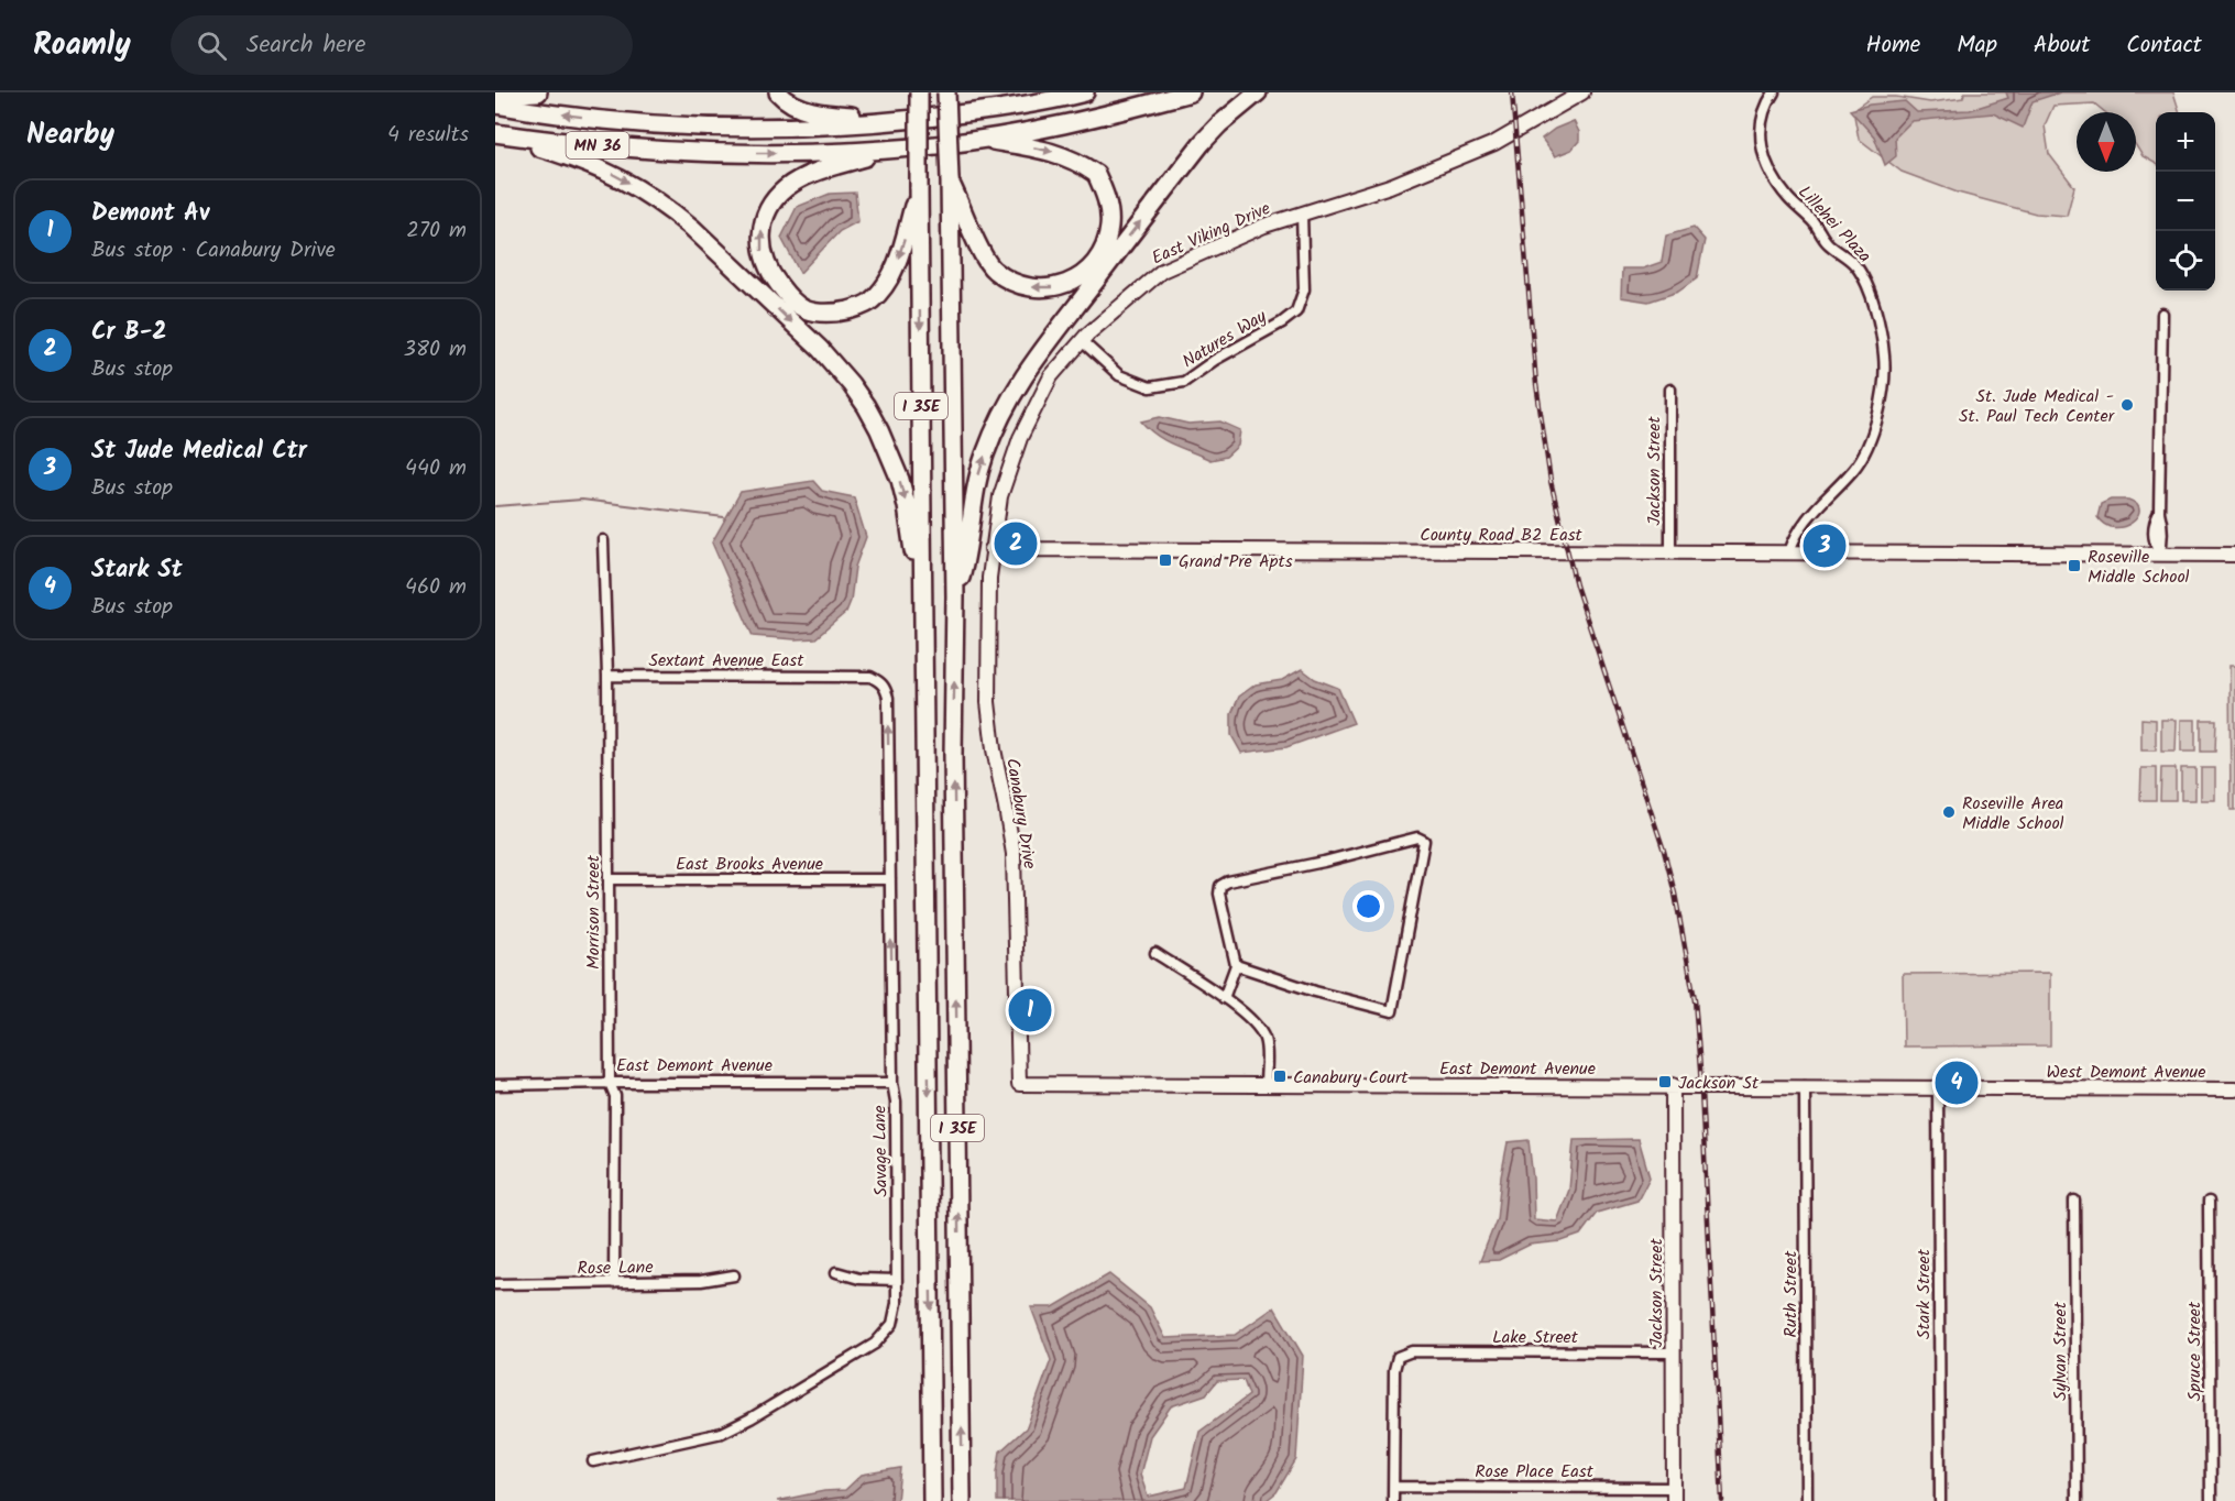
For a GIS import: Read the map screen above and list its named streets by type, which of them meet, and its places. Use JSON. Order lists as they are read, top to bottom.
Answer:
{
  "streets": {
    "highway": ["MN 36", "I 35E"],
    "street": [
      "Lillehei Plaza",
      "East Viking Drive",
      "Natures Way",
      "Jackson Street",
      "County Road B2 East",
      "Sextant Avenue East",
      "Canabury Drive",
      "East Brooks Avenue",
      "Morrison Street",
      "East Demont Avenue",
      "West Demont Avenue",
      "Savage Lane",
      "Rose Lane",
      "Ruth Street",
      "Stark Street",
      "Lake Street",
      "Sylvan Street",
      "Spruce Street",
      "Rose Place East"
    ]
  },
  "crossings": [
    ["Lillehei Plaza", "County Road B2 East"],
    ["East Viking Drive", "Natures Way"],
    ["East Viking Drive", "County Road B2 East"],
    ["East Viking Drive", "Canabury Drive"],
    ["Jackson Street", "County Road B2 East"],
    ["Jackson Street", "East Demont Avenue"],
    ["Jackson Street", "Lake Street"],
    ["Jackson Street", "Rose Place East"],
    ["County Road B2 East", "Canabury Drive"],
    ["Sextant Avenue East", "Morrison Street"],
    ["Sextant Avenue East", "Savage Lane"],
    ["Canabury Drive", "East Demont Avenue"],
    ["East Brooks Avenue", "Morrison Street"],
    ["East Brooks Avenue", "Savage Lane"],
    ["Morrison Street", "East Demont Avenue"],
    ["Morrison Street", "Rose Lane"],
    ["East Demont Avenue", "West Demont Avenue"],
    ["East Demont Avenue", "Savage Lane"],
    ["East Demont Avenue", "Ruth Street"],
    ["East Demont Avenue", "Stark Street"],
    ["Lake Street", "Rose Place East"]
  ],
  "one_way": ["Savage Lane"],
  "places": {
    "other": ["St. Jude Medical - St. Paul Tech Center", "Roseville Area Middle School"],
    "transit": [
      "Grand Pre Apts",
      "Roseville Middle School",
      "Canabury Court",
      "Jackson St"
    ]
  },
  "north": "bottom",
  "page": {
    "header": "Roamly",
    "search": "Search here",
    "nav": [
      "Home",
      "Map",
      "About",
      "Contact"
    ],
    "heading": ["Nearby", "4 results"],
    "map_buttons": ["+", "−"],
    "list": [
      {
        "mark": "1",
        "name": "Demont Av",
        "note": "Bus stop · Canabury Drive",
        "value": "270 m"
      },
      {
        "mark": "2",
        "name": "Cr B-2",
        "note": "Bus stop",
        "value": "380 m"
      },
      {
        "mark": "3",
        "name": "St Jude Medical Ctr",
        "note": "Bus stop",
        "value": "440 m"
      },
      {
        "mark": "4",
        "name": "Stark St",
        "note": "Bus stop",
        "value": "460 m"
      }
    ],
    "pins": [
      "2",
      "3",
      "1",
      "4"
    ]
  }
}
